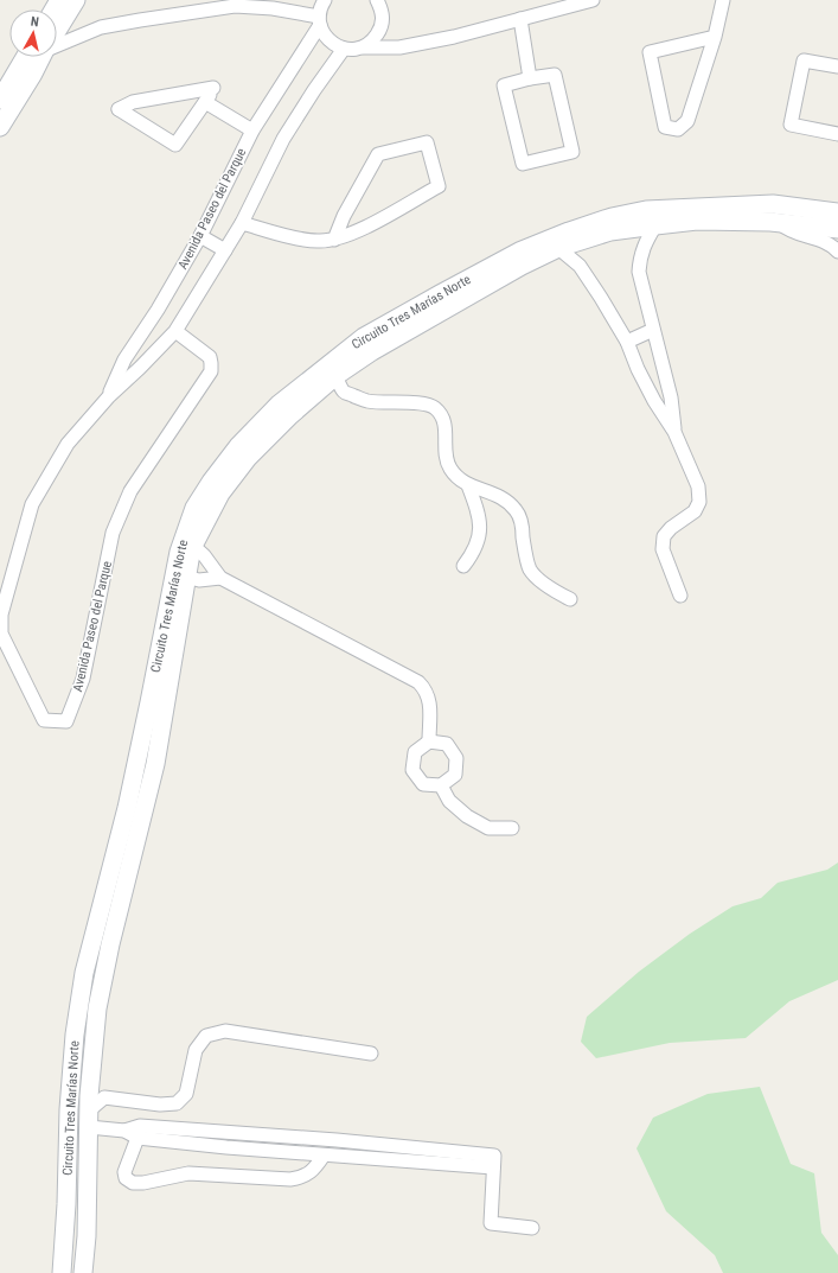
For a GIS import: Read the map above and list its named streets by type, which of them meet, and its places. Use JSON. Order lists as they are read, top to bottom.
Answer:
{
  "streets": {
    "street": ["Avenida Paseo del Parque", "Circuito Tres Marías Norte"]
  },
  "north": "top"
}
